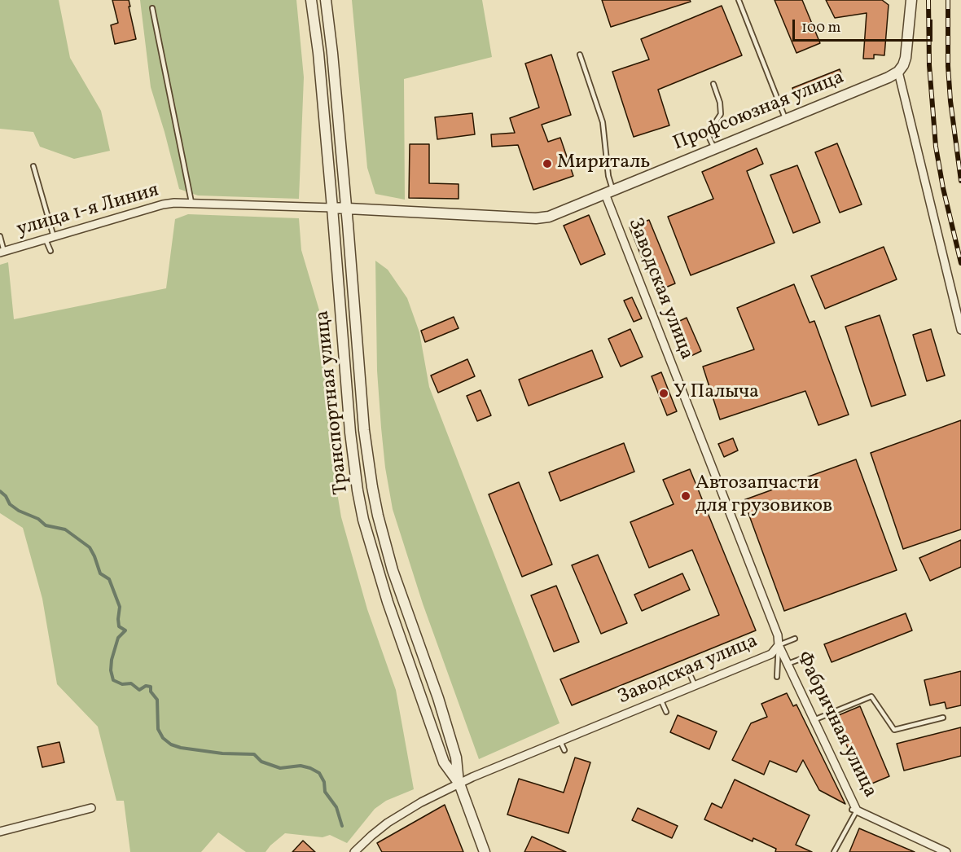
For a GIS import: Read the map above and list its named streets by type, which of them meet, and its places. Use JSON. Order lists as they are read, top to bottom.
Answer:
{
  "streets": {
    "street": [
      "Профсоюзная улица",
      "улица 1-я Линия",
      "Заводская улица",
      "Транспортная улица",
      "Фабричная улица"
    ]
  },
  "crossings": [
    ["Профсоюзная улица", "улица 1-я Линия"],
    ["Профсоюзная улица", "Заводская улица"],
    ["Профсоюзная улица", "Транспортная улица"],
    ["улица 1-я Линия", "Транспортная улица"],
    ["Заводская улица", "Транспортная улица"],
    ["Заводская улица", "Фабричная улица"]
  ],
  "places": ["Мириталь", "У Палыча", "Автозапчасти для грузовиков"],
  "scale_bar": "100 m"
}
